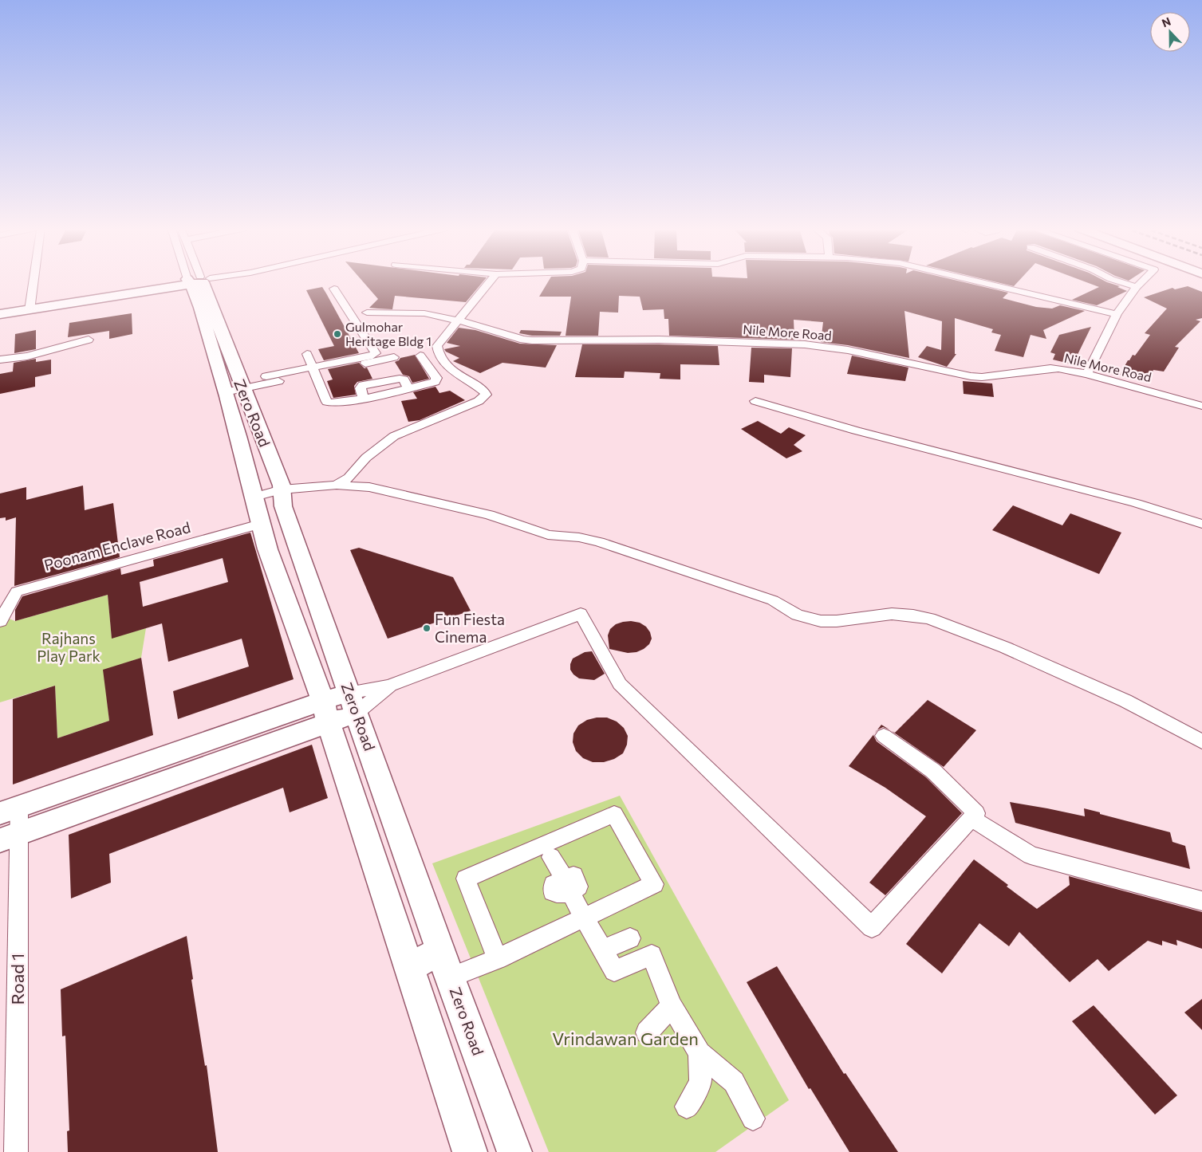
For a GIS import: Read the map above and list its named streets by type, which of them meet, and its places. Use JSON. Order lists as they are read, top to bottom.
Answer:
{
  "streets": {
    "street": [
      "Nile More Road",
      "Zero Road",
      "Poonam Enclave Road",
      "Road 1"
    ]
  },
  "crossings": [
    ["Zero Road", "Poonam Enclave Road"]
  ],
  "parks": ["Rajhans Play Park", "Vrindawan Garden"],
  "places": ["Gulmohar Heritage Bldg 1", "Fun Fiesta Cinema"],
  "north": "top"
}
